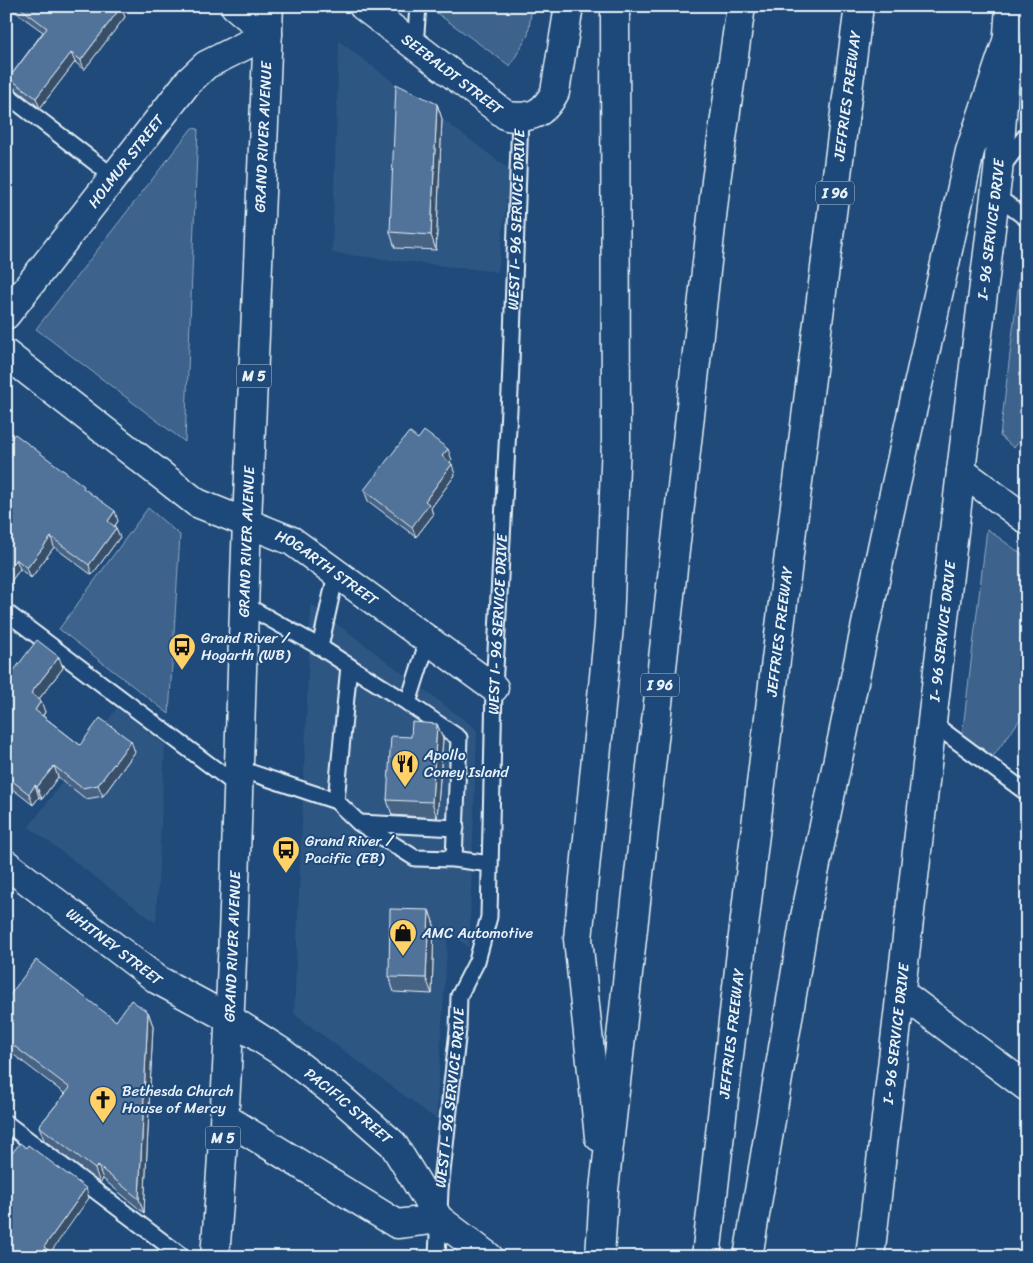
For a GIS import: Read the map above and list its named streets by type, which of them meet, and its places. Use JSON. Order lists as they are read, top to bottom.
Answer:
{
  "streets": {
    "main road": [
      "SEEBALDT STREET",
      "JEFFRIES FREEWAY",
      "GRAND RIVER AVENUE",
      "HOLMUR STREET",
      "I 96",
      "WEST I- 96 SERVICE DRIVE",
      "I- 96 SERVICE DRIVE",
      "M 5",
      "HOGARTH STREET",
      "WHITNEY STREET",
      "PACIFIC STREET"
    ]
  },
  "crossings": [
    ["SEEBALDT STREET", "WEST I- 96 SERVICE DRIVE"],
    ["GRAND RIVER AVENUE", "HOLMUR STREET"],
    ["GRAND RIVER AVENUE", "HOGARTH STREET"],
    ["GRAND RIVER AVENUE", "WHITNEY STREET"],
    ["GRAND RIVER AVENUE", "PACIFIC STREET"],
    ["WEST I- 96 SERVICE DRIVE", "HOGARTH STREET"],
    ["WEST I- 96 SERVICE DRIVE", "PACIFIC STREET"],
    ["WHITNEY STREET", "PACIFIC STREET"]
  ],
  "places": {
    "bus stop": ["Grand River / Hogarth (WB)", "Grand River / Pacific (EB)"],
    "restaurant": ["Apollo Coney Island"],
    "shop": ["AMC Automotive"],
    "church": ["Bethesda Church House of Mercy"]
  }
}
